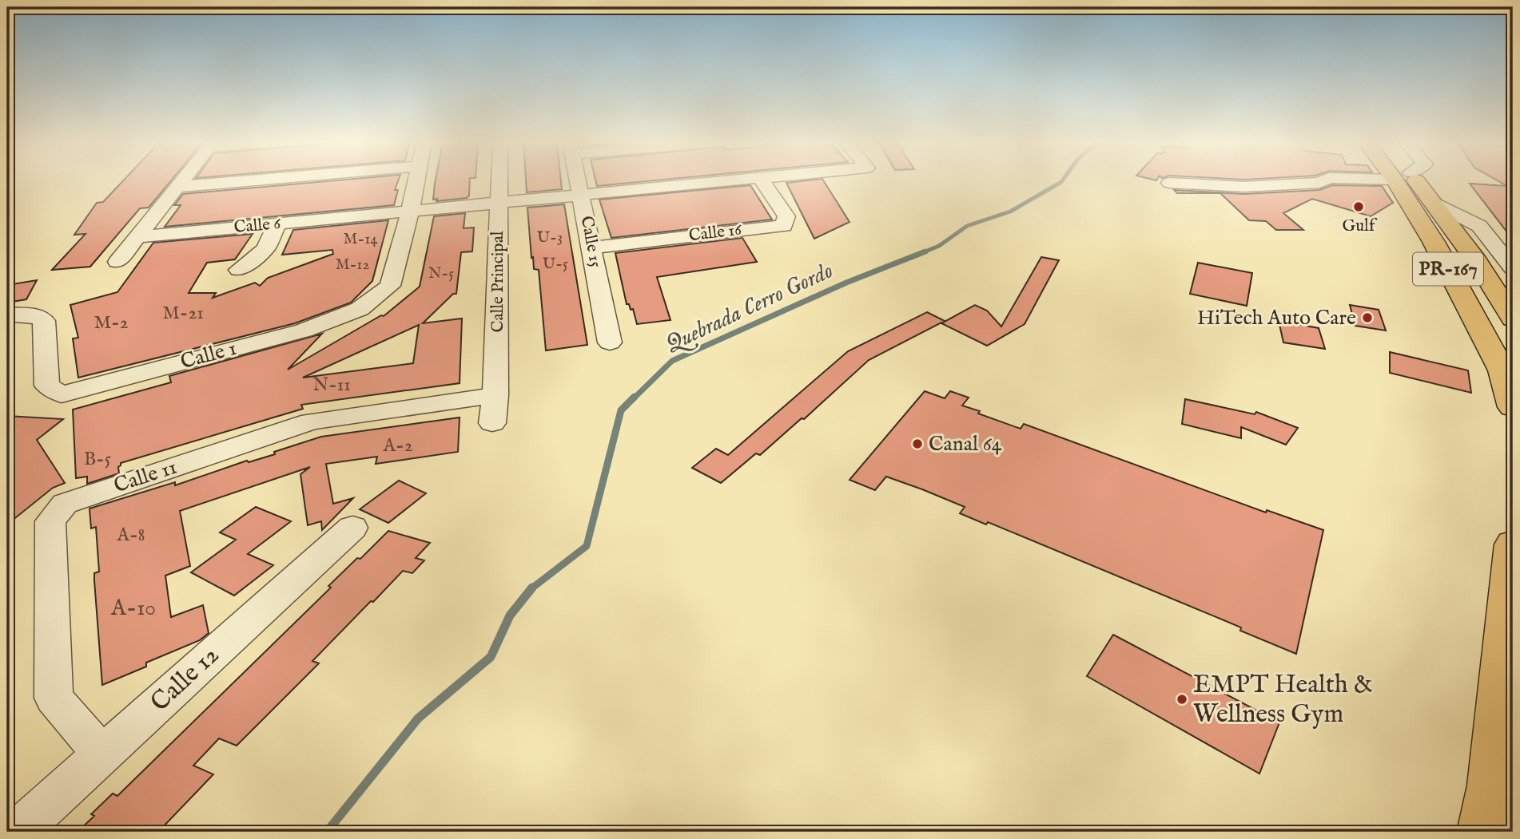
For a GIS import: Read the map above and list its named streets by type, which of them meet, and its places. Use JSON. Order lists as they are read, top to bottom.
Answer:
{
  "streets": {
    "main road": ["PR-167"],
    "street": [
      "Calle 6",
      "Calle 16",
      "Calle 15",
      "Calle Principal",
      "Calle 1",
      "Calle 11",
      "Calle 12"
    ]
  },
  "crossings": [
    ["Calle 6", "Calle 1"],
    ["Calle 16", "Calle 15"],
    ["Calle Principal", "Calle 11"],
    ["Calle 11", "Calle 12"]
  ],
  "water": ["Quebrada Cerro Gordo"],
  "places": [
    "Gulf",
    "HiTech Auto Care",
    "Canal 64",
    "EMPT Health & Wellness Gym"
  ],
  "house_numbers": [
    "U-3",
    "M-14",
    "U-5",
    "M-12",
    "N-5",
    "M-21",
    "M-2",
    "N-11",
    "A-2",
    "B-5",
    "A-8",
    "A-10"
  ]
}
